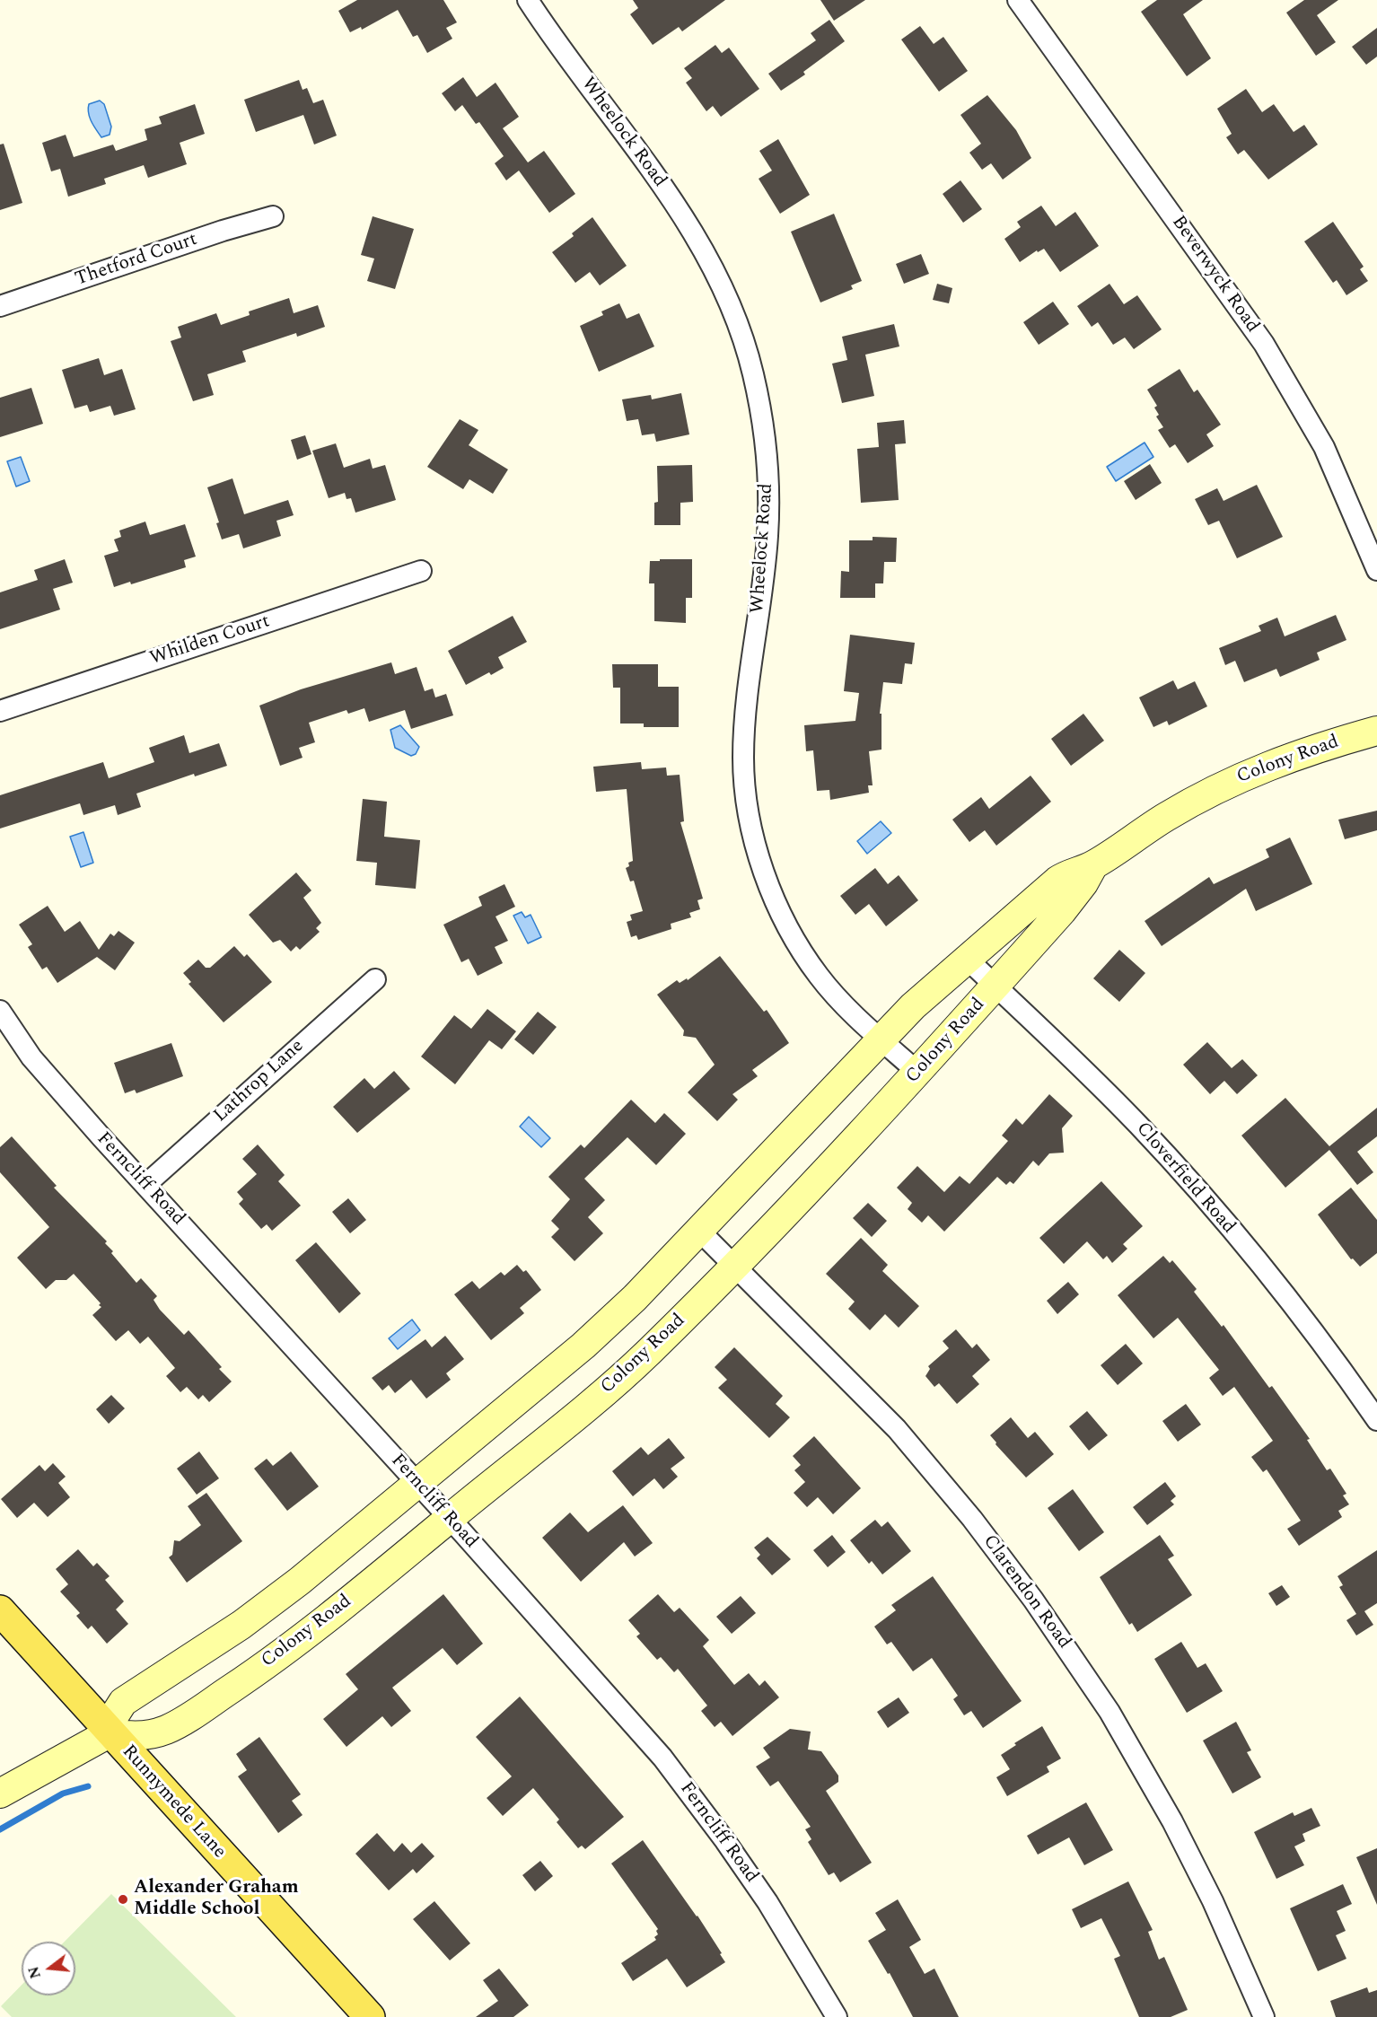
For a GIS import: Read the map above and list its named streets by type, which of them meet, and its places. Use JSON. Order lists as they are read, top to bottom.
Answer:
{
  "streets": {
    "main road": ["Runnymede Lane"],
    "street": [
      "Wheelock Road",
      "Thetford Court",
      "Beverwyck Road",
      "Whilden Court",
      "Colony Road",
      "Lathrop Lane",
      "Cloverfield Road",
      "Ferncliff Road",
      "Clarendon Road"
    ]
  },
  "crossings": [
    ["Wheelock Road", "Colony Road"],
    ["Colony Road", "Cloverfield Road"],
    ["Colony Road", "Ferncliff Road"],
    ["Colony Road", "Clarendon Road"],
    ["Colony Road", "Runnymede Lane"],
    ["Lathrop Lane", "Ferncliff Road"]
  ],
  "places": ["Alexander Graham Middle School"],
  "north": "left"
}
